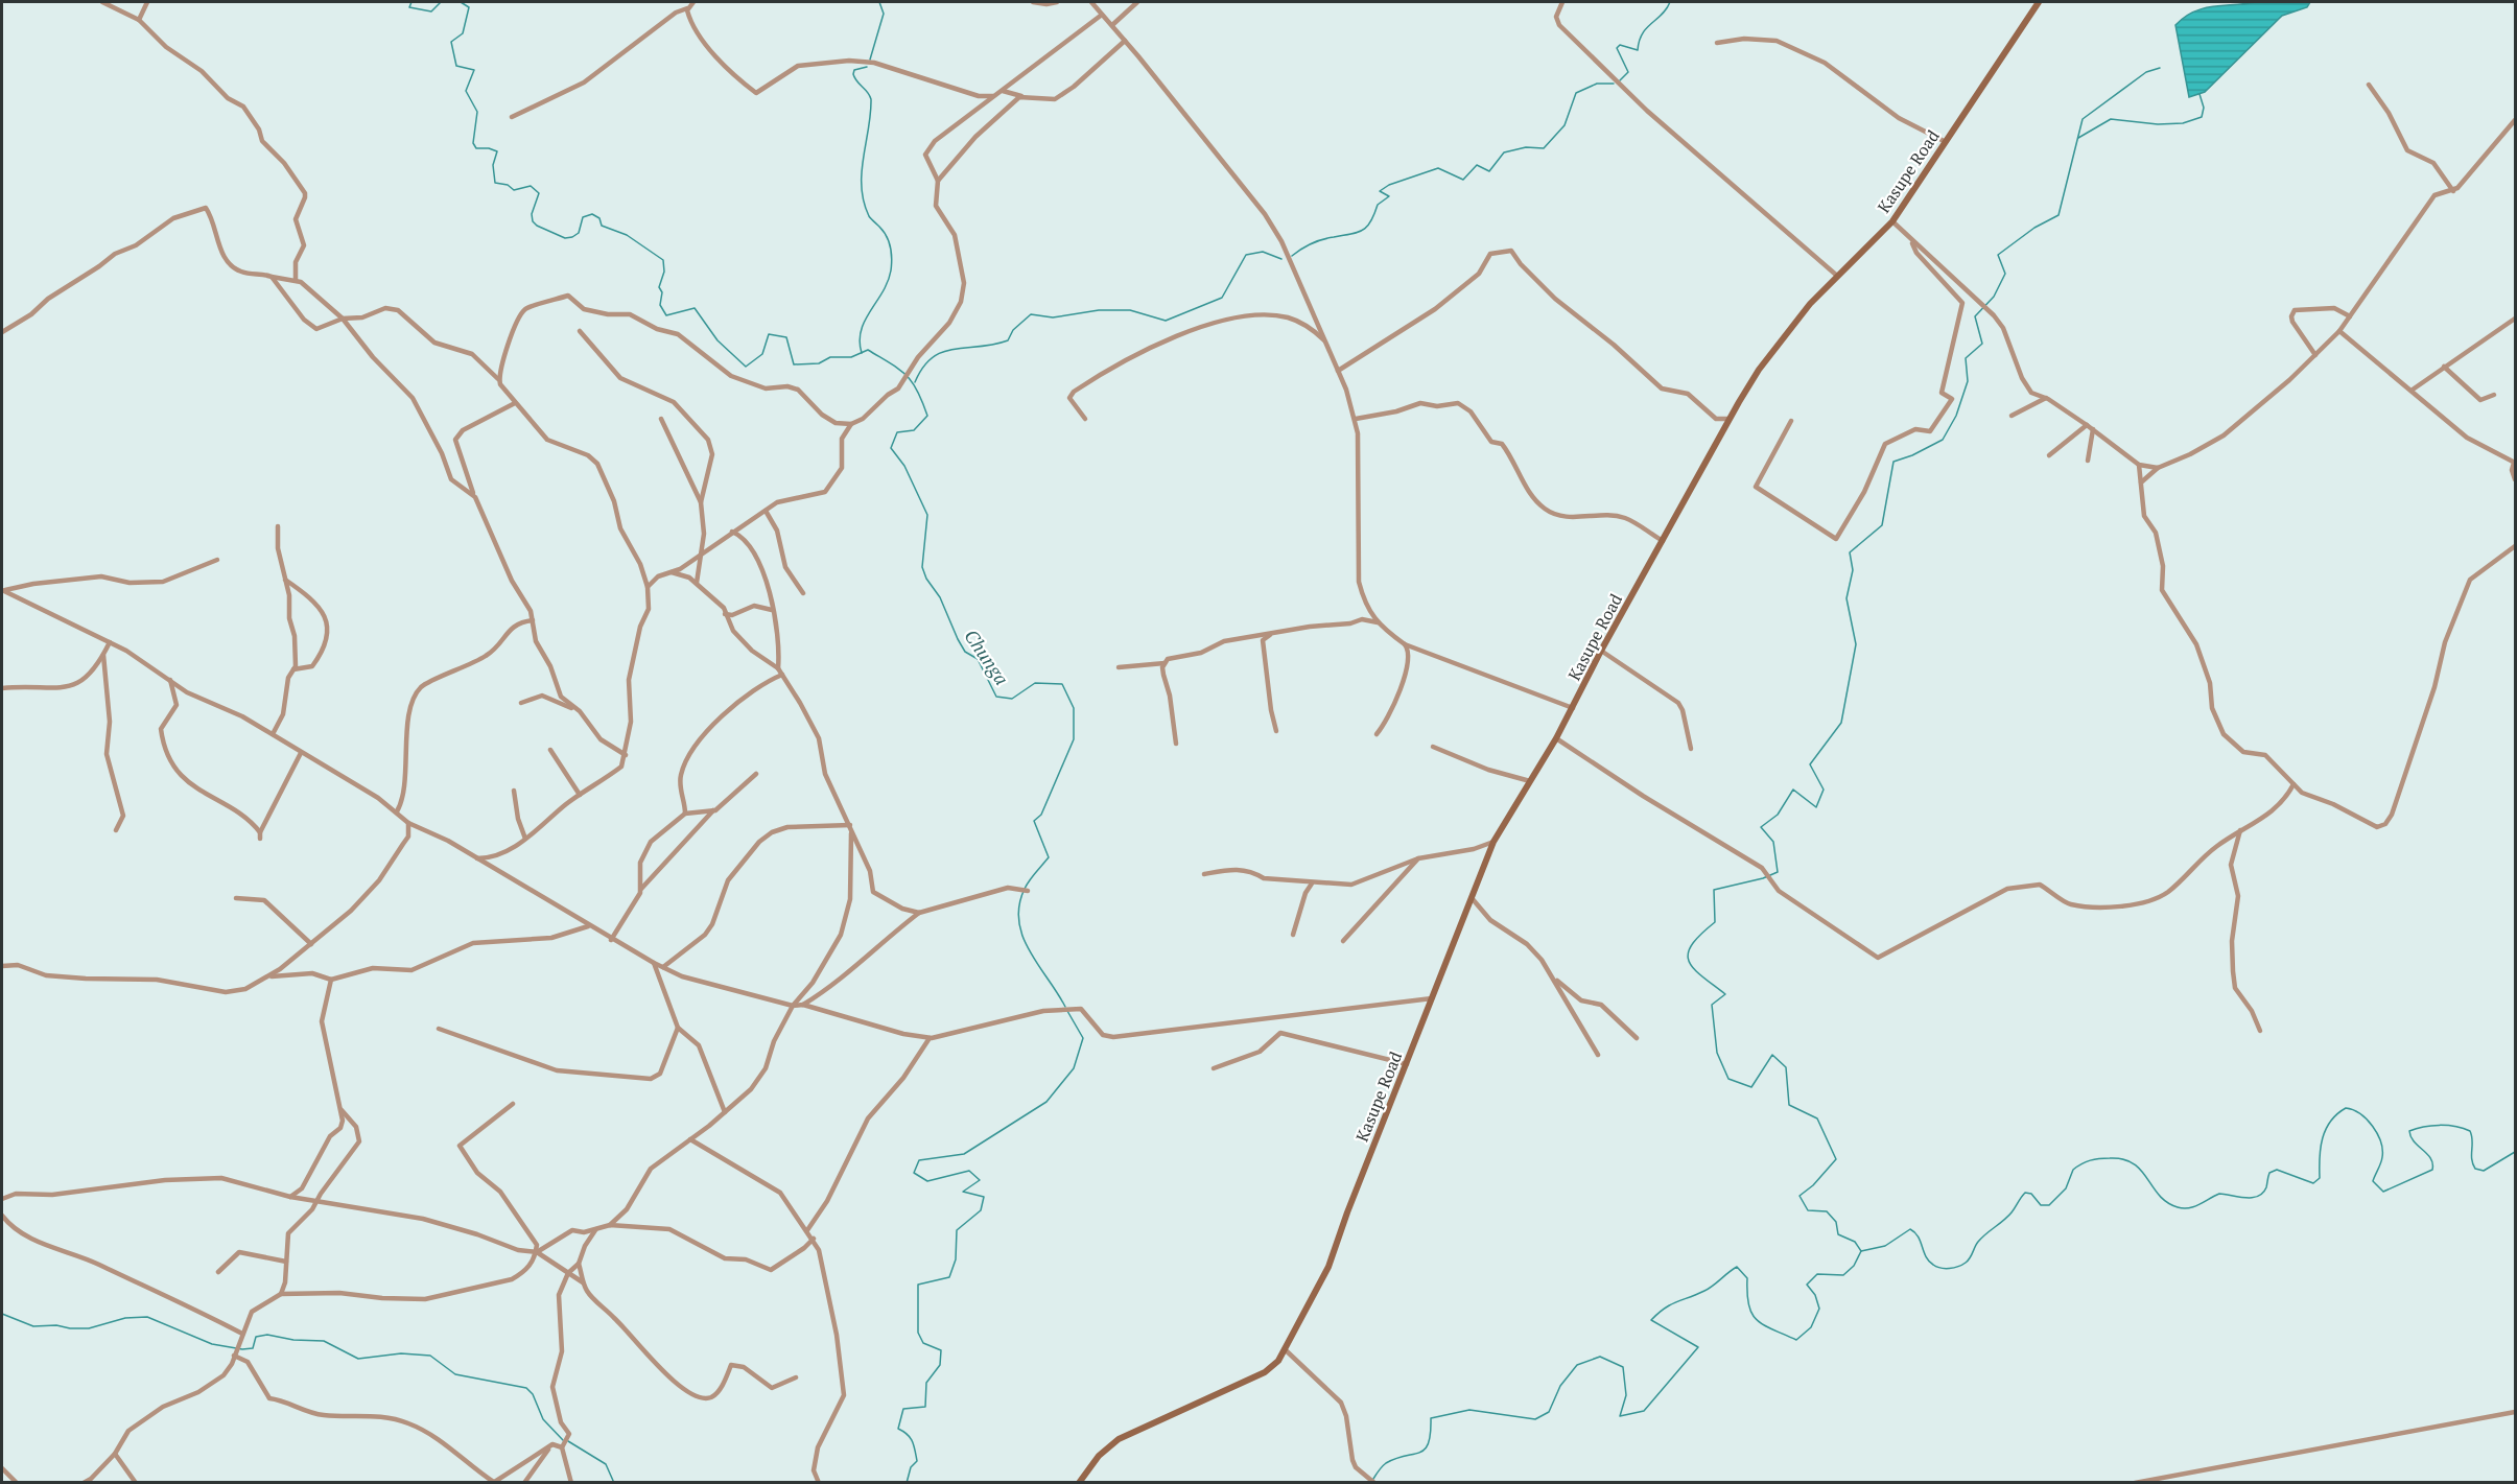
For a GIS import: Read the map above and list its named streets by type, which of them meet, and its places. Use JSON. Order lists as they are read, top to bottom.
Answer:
{
  "streets": {
    "street": ["Kasupe Road"]
  },
  "water": ["Chunga"]
}
